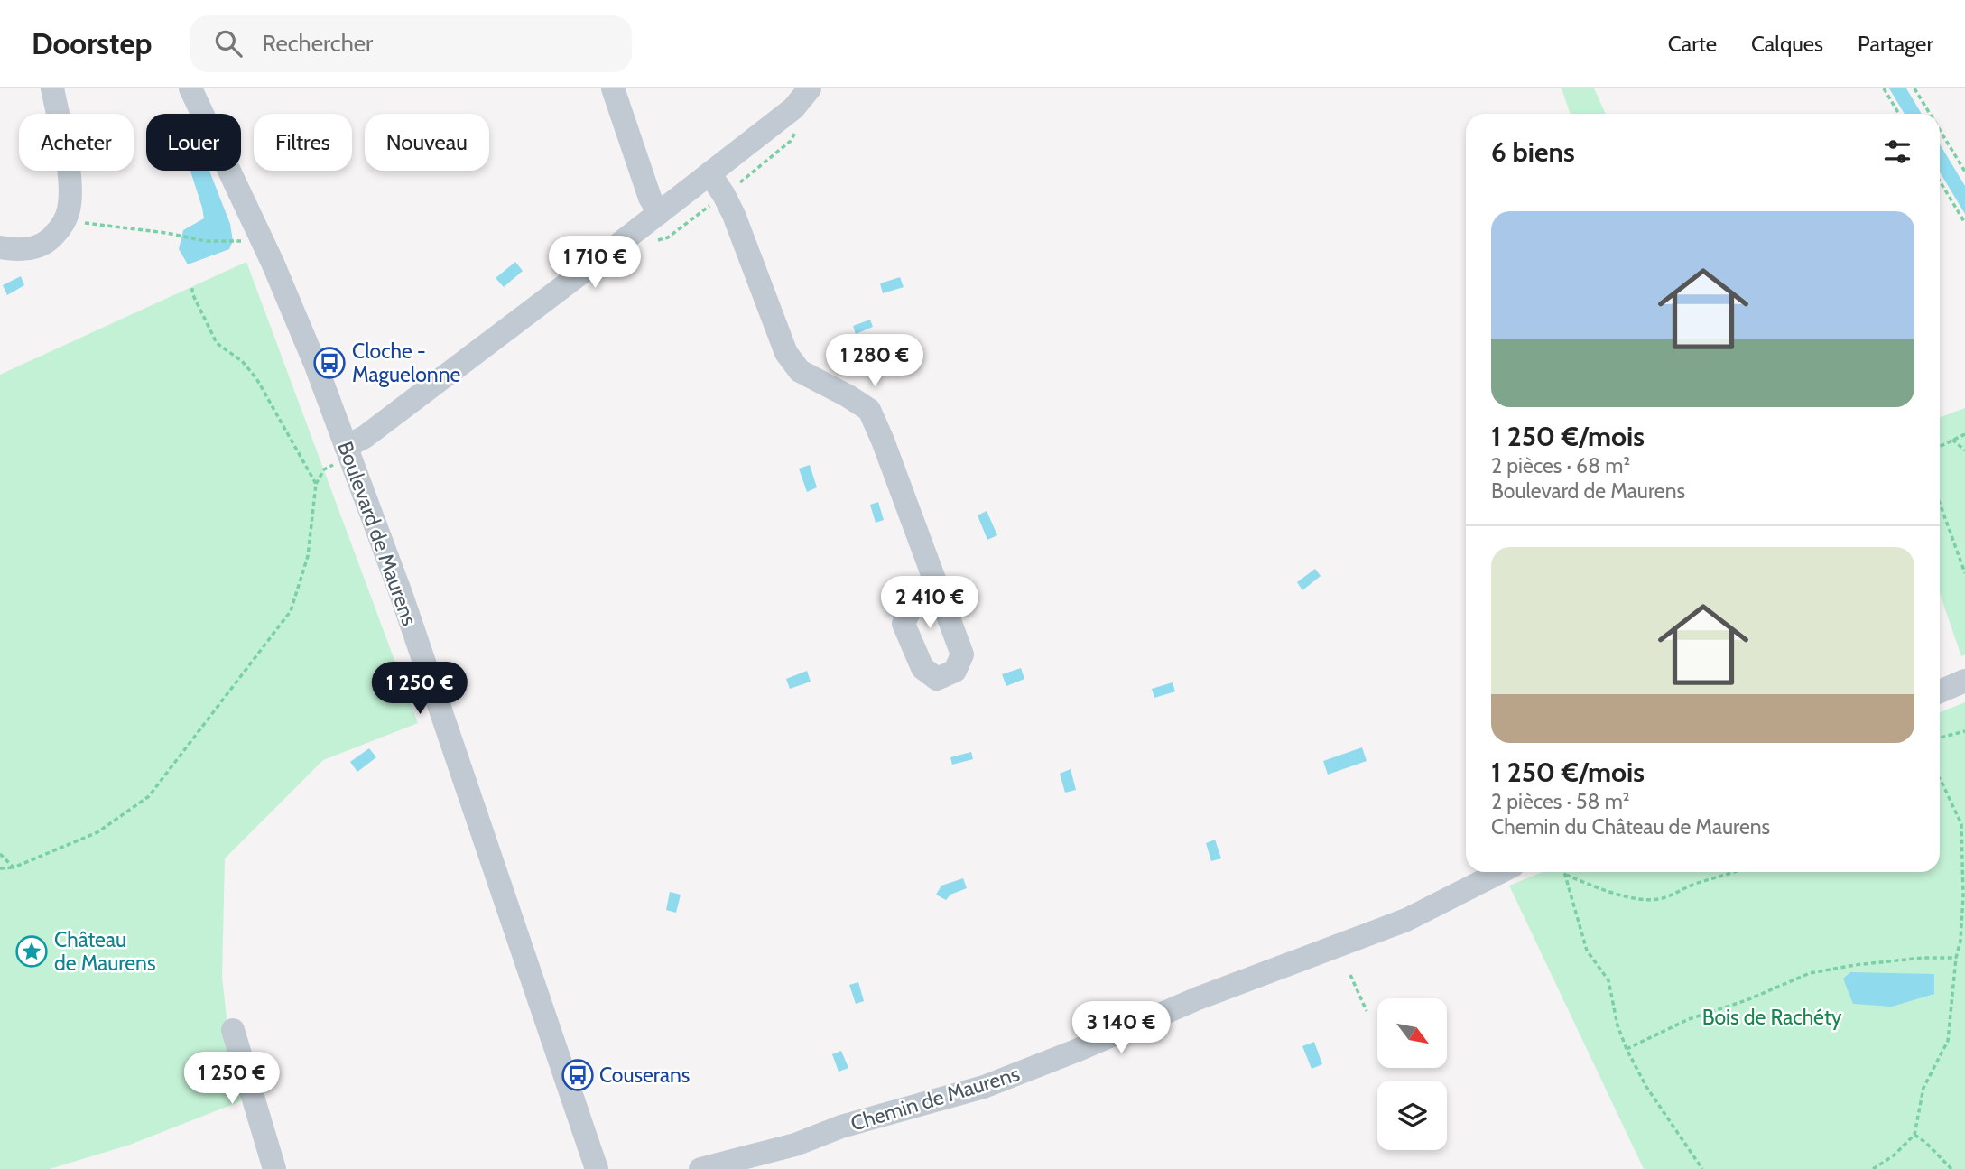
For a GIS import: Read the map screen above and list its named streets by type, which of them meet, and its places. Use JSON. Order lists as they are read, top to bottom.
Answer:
{
  "streets": {
    "street": ["Boulevard de Maurens", "Chemin de Maurens"]
  },
  "parks": ["Bois de Rachéty"],
  "places": {
    "bus stop": ["Cloche - Maguelonne", "Couserans"],
    "place": ["Château de Maurens"]
  },
  "north": "bottom right",
  "page": {
    "header": "Doorstep",
    "search": "Rechercher",
    "nav": ["Carte", "Calques", "Partager"],
    "chip": [
      "Acheter",
      "Louer",
      "Filtres",
      "Nouveau"
    ],
    "heading": "6 biens",
    "list": [
      {
        "name": "1 250 €/mois",
        "note": "2 pièces · 68 m² · Boulevard de Maurens"
      },
      {
        "name": "1 250 €/mois",
        "note": "2 pièces · 58 m² · Chemin du Château de Maurens"
      }
    ],
    "price": [
      "1 710 €",
      "1 280 €",
      "2 410 €",
      "1 250 €",
      "3 140 €",
      "1 250 €"
    ]
  }
}
